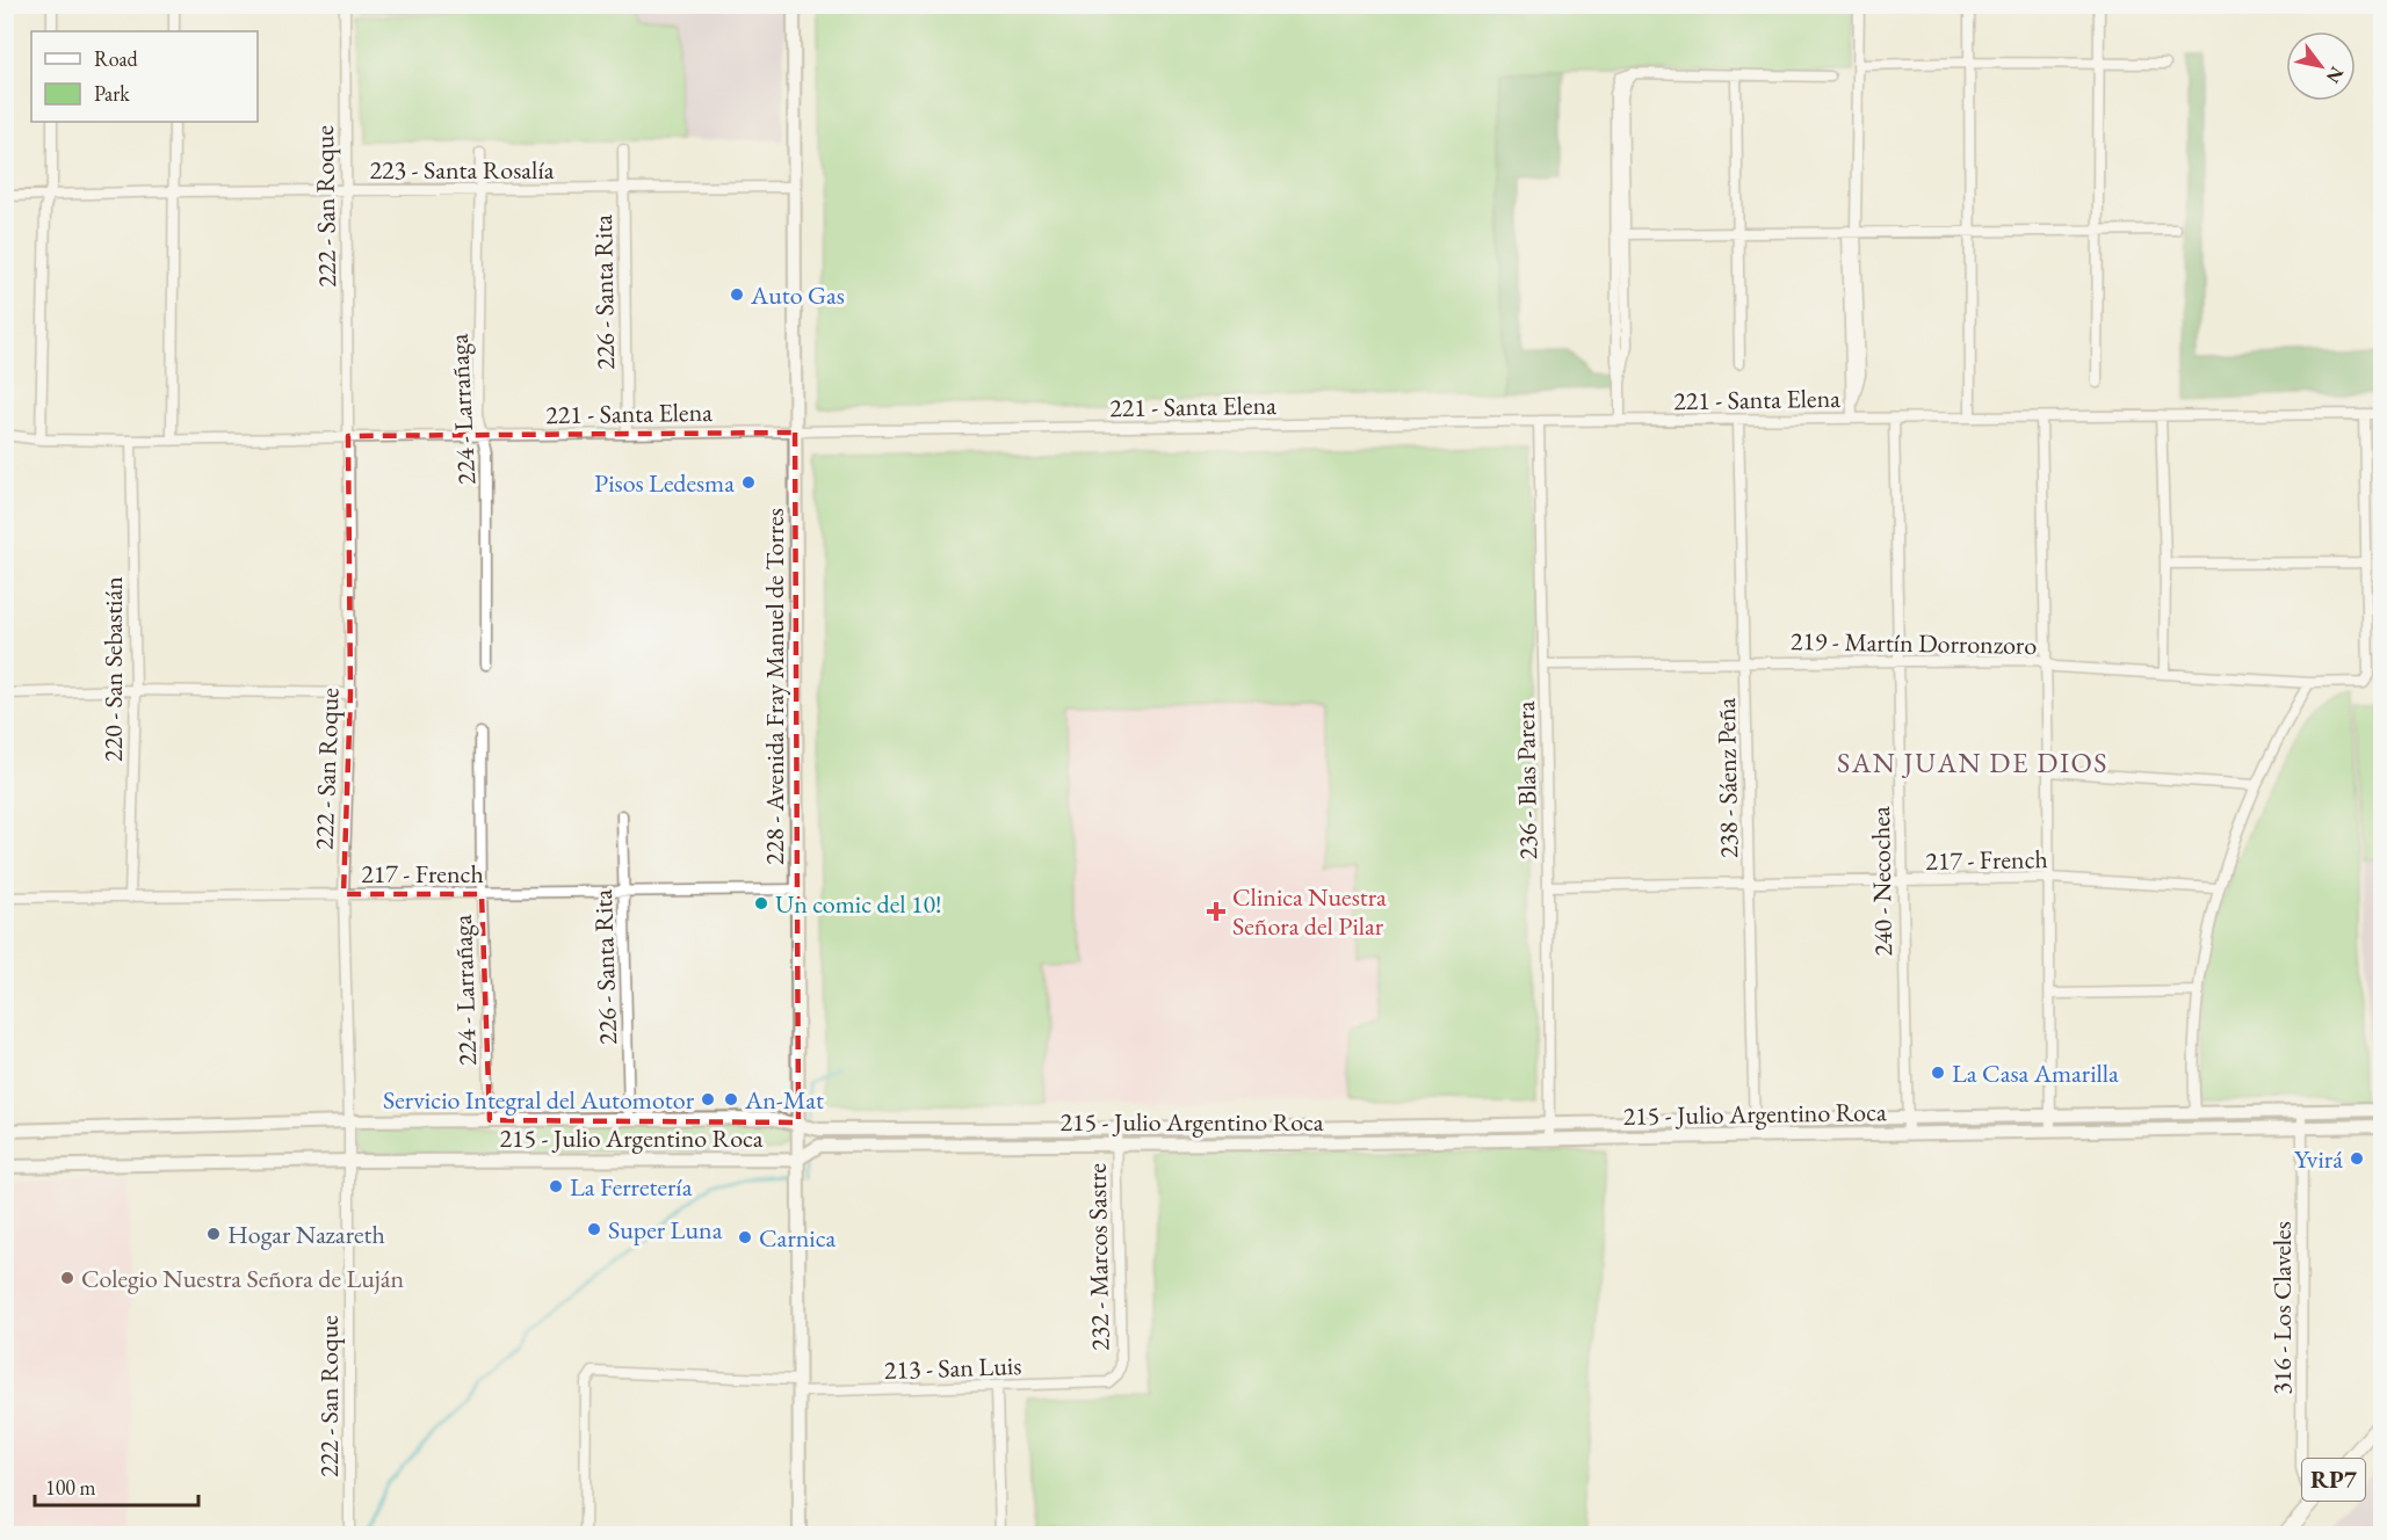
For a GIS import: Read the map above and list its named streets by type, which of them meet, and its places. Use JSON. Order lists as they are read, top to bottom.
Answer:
{
  "streets": {
    "main road": ["RP7"],
    "street": [
      "223 - Santa Rosalía",
      "222 - San Roque",
      "226 - Santa Rita",
      "221 - Santa Elena",
      "224 - Larrañaga",
      "219 - Martín Dorronzoro",
      "220 - San Sebastián",
      "228 - Avenida Fray Manuel de Torres",
      "238 - Sáenz Peña",
      "236 - Blas Parera",
      "217 - French",
      "240 - Necochea",
      "215 - Julio Argentino Roca",
      "232 - Marcos Sastre",
      "316 - Los Claveles",
      "213 - San Luis"
    ]
  },
  "crossings": [
    ["223 - Santa Rosalía", "222 - San Roque"],
    ["223 - Santa Rosalía", "226 - Santa Rita"],
    ["223 - Santa Rosalía", "224 - Larrañaga"],
    ["223 - Santa Rosalía", "228 - Avenida Fray Manuel de Torres"],
    ["222 - San Roque", "221 - Santa Elena"],
    ["222 - San Roque", "217 - French"],
    ["222 - San Roque", "215 - Julio Argentino Roca"],
    ["226 - Santa Rita", "221 - Santa Elena"],
    ["226 - Santa Rita", "217 - French"],
    ["226 - Santa Rita", "215 - Julio Argentino Roca"],
    ["221 - Santa Elena", "224 - Larrañaga"],
    ["221 - Santa Elena", "220 - San Sebastián"],
    ["221 - Santa Elena", "228 - Avenida Fray Manuel de Torres"],
    ["221 - Santa Elena", "238 - Sáenz Peña"],
    ["221 - Santa Elena", "236 - Blas Parera"],
    ["221 - Santa Elena", "240 - Necochea"],
    ["224 - Larrañaga", "217 - French"],
    ["224 - Larrañaga", "215 - Julio Argentino Roca"],
    ["219 - Martín Dorronzoro", "238 - Sáenz Peña"],
    ["219 - Martín Dorronzoro", "236 - Blas Parera"],
    ["219 - Martín Dorronzoro", "240 - Necochea"],
    ["220 - San Sebastián", "217 - French"],
    ["228 - Avenida Fray Manuel de Torres", "217 - French"],
    ["228 - Avenida Fray Manuel de Torres", "215 - Julio Argentino Roca"],
    ["228 - Avenida Fray Manuel de Torres", "213 - San Luis"],
    ["238 - Sáenz Peña", "217 - French"],
    ["238 - Sáenz Peña", "215 - Julio Argentino Roca"],
    ["236 - Blas Parera", "217 - French"],
    ["236 - Blas Parera", "215 - Julio Argentino Roca"],
    ["217 - French", "240 - Necochea"],
    ["240 - Necochea", "215 - Julio Argentino Roca"],
    ["215 - Julio Argentino Roca", "232 - Marcos Sastre"],
    ["215 - Julio Argentino Roca", "316 - Los Claveles"],
    ["232 - Marcos Sastre", "213 - San Luis"],
    ["316 - Los Claveles", "RP7"]
  ],
  "districts": ["SAN JUAN DE DIOS"],
  "places": {
    "other": [
      "Auto Gas",
      "Pisos Ledesma",
      "Un comic del 10!",
      "La Casa Amarilla",
      "Servicio Integral del Automotor",
      "An-Mat",
      "Yvirá",
      "La Ferretería",
      "Super Luna",
      "Hogar Nazareth",
      "Carnica",
      "Colegio Nuestra Señora de Luján"
    ],
    "health": ["Clinica Nuestra Señora del Pilar"]
  },
  "legend": ["Road", "Park"],
  "scale_bar": "100 m",
  "north": "bottom right"
}
